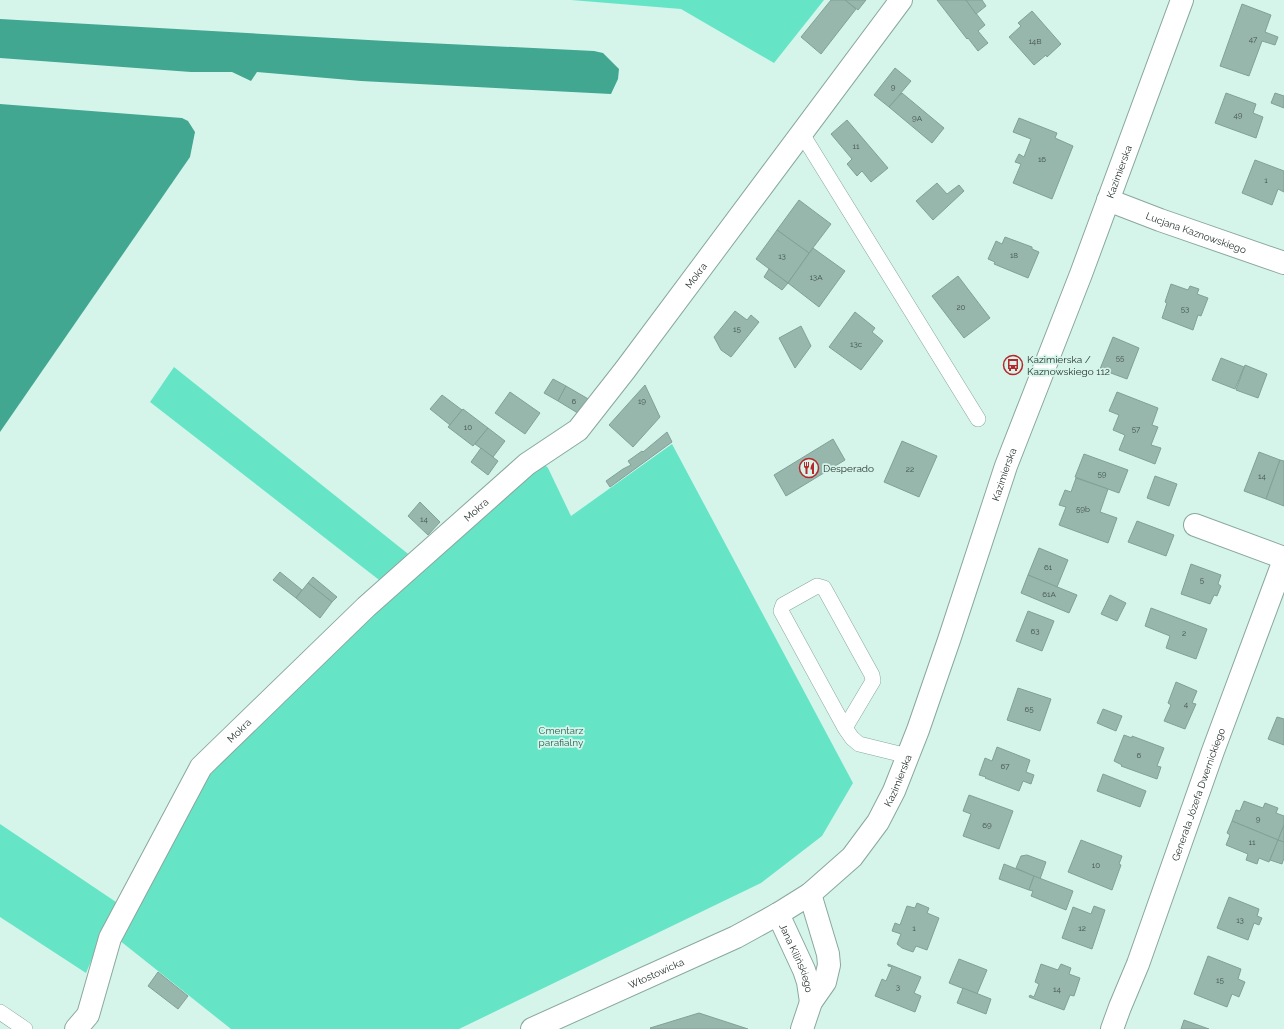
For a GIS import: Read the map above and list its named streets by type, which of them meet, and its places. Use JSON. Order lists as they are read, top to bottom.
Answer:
{
  "streets": {
    "street": [
      "Kazimierska",
      "Lucjana Kaznowskiego",
      "Mokra",
      "Generała Józefa Dwernickiego",
      "Jana Kilińskiego",
      "Włostowicka"
    ]
  },
  "crossings": [
    ["Kazimierska", "Lucjana Kaznowskiego"],
    ["Kazimierska", "Jana Kilińskiego"],
    ["Kazimierska", "Włostowicka"],
    ["Jana Kilińskiego", "Włostowicka"]
  ],
  "parks": ["Cmentarz parafialny"],
  "places": {
    "bus stop": ["Kazimierska / Kaznowskiego 112"],
    "restaurant": ["Desperado"]
  },
  "house_numbers": [
    "47",
    "14B",
    "9",
    "49",
    "9A",
    "11",
    "16",
    "1",
    "18",
    "13",
    "13A",
    "20",
    "53",
    "15",
    "13c",
    "55",
    "6",
    "19",
    "10",
    "57",
    "22",
    "59",
    "14",
    "59b",
    "14",
    "61",
    "5",
    "61A",
    "63",
    "2",
    "4",
    "65",
    "6",
    "67",
    "9",
    "69",
    "11",
    "10",
    "13",
    "1",
    "12",
    "15",
    "3",
    "14"
  ]
}
